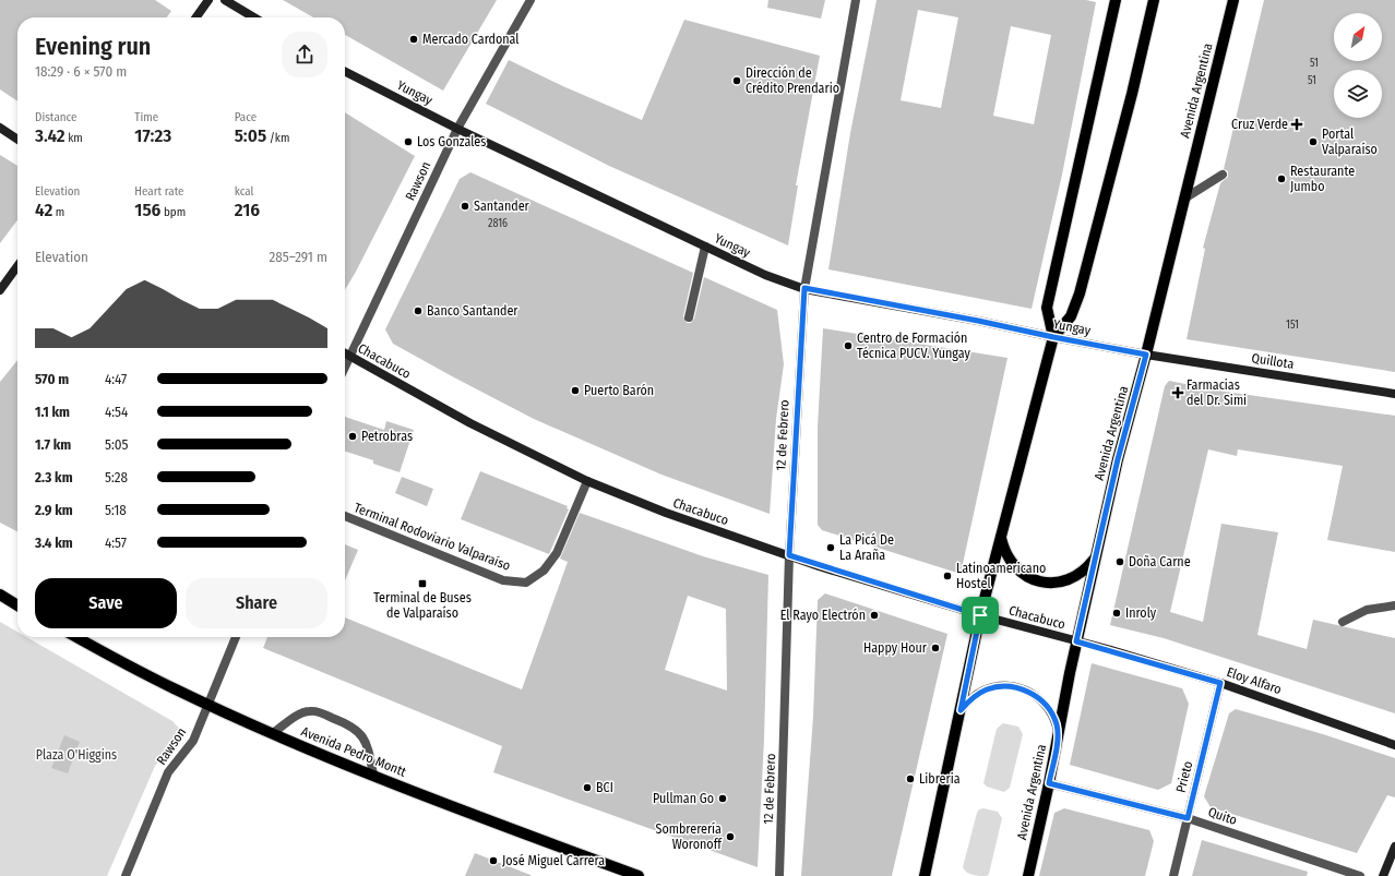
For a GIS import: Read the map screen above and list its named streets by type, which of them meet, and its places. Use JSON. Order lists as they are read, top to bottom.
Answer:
{
  "streets": {
    "main road": ["Avenida Argentina", "Avenida Pedro Montt"],
    "street": [
      "Yungay",
      "Rawson",
      "Chacabuco",
      "Quillota",
      "12 de Febrero",
      "Terminal Rodoviario Valparaíso",
      "Eloy Alfaro",
      "Prieto",
      "Quito"
    ]
  },
  "crossings": [
    ["Avenida Argentina", "Yungay"],
    ["Avenida Argentina", "Chacabuco"],
    ["Avenida Argentina", "Quillota"],
    ["Avenida Argentina", "Eloy Alfaro"],
    ["Avenida Argentina", "Quito"],
    ["Yungay", "Rawson"],
    ["Yungay", "Quillota"],
    ["Yungay", "12 de Febrero"],
    ["Rawson", "Chacabuco"],
    ["Rawson", "Avenida Pedro Montt"],
    ["Chacabuco", "12 de Febrero"],
    ["Chacabuco", "Terminal Rodoviario Valparaíso"],
    ["Chacabuco", "Eloy Alfaro"],
    ["Eloy Alfaro", "Prieto"],
    ["Prieto", "Quito"]
  ],
  "parks": ["Plaza O'Higgins"],
  "places": {
    "other": [
      "Mercado Cardonal",
      "Dirección de Crédito Prendario",
      "Los Gonzales",
      "Portal Valparaíso",
      "Restaurante Jumbo",
      "Santander",
      "Banco Santander",
      "Centro de Formación Técnica PUCV. Yungay",
      "Puerto Barón",
      "Petrobras",
      "La Picá De La Araña",
      "Doña Carne",
      "Latinoamericano Hostel",
      "Inroly",
      "El Rayo Electrón",
      "Happy Hour",
      "Libreria",
      "BCI",
      "Pullman Go",
      "Sombrerería Woronoff",
      "José Miguel Carrera"
    ],
    "health": ["Cruz Verde", "Farmacias del Dr. Simi"],
    "transit": ["Terminal de Buses de Valparaíso"]
  },
  "house_numbers": [
    "51",
    "51",
    "2816",
    "151"
  ],
  "north": "top right",
  "page": {
    "heading": ["Evening run", "18:29 · 6 × 570 m"],
    "stats": [
      ["Distance", "3.42 km"],
      ["Time", "17:23"],
      ["Pace", "5:05 /km"],
      ["Elevation", "42 m"],
      ["Heart rate", "156 bpm"],
      ["kcal", "216"]
    ],
    "chart": ["Elevation", "285–291 m"],
    "list": [
      {
        "name": "570 m",
        "note": "4:47"
      },
      {
        "name": "1.1 km",
        "note": "4:54"
      },
      {
        "name": "1.7 km",
        "note": "5:05"
      },
      {
        "name": "2.3 km",
        "note": "5:28"
      },
      {
        "name": "2.9 km",
        "note": "5:18"
      },
      {
        "name": "3.4 km",
        "note": "4:57"
      }
    ],
    "buttons": ["Save", "Share"]
  }
}
